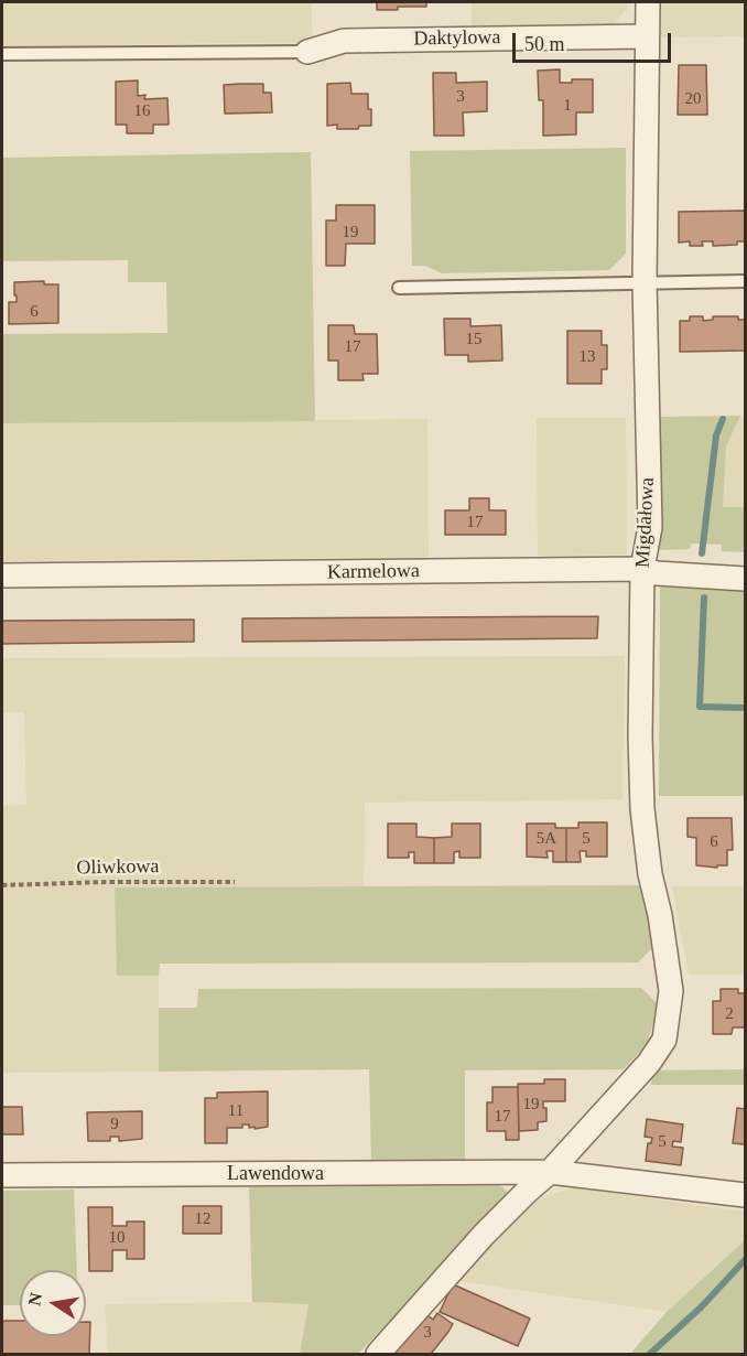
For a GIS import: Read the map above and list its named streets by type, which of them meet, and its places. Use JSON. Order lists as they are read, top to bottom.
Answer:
{
  "streets": {
    "street": [
      "Daktylowa",
      "Migdałowa",
      "Karmelowa",
      "Lawendowa"
    ],
    "path": ["Oliwkowa"]
  },
  "crossings": [
    ["Daktylowa", "Migdałowa"],
    ["Migdałowa", "Karmelowa"],
    ["Migdałowa", "Lawendowa"]
  ],
  "house_numbers": [
    "3",
    "20",
    "1",
    "16",
    "19",
    "6",
    "15",
    "17",
    "13",
    "17",
    "5A",
    "5",
    "6",
    "2",
    "19",
    "11",
    "17",
    "9",
    "5",
    "12",
    "10",
    "3"
  ],
  "scale_bar": "50 m",
  "north": "left"
}
